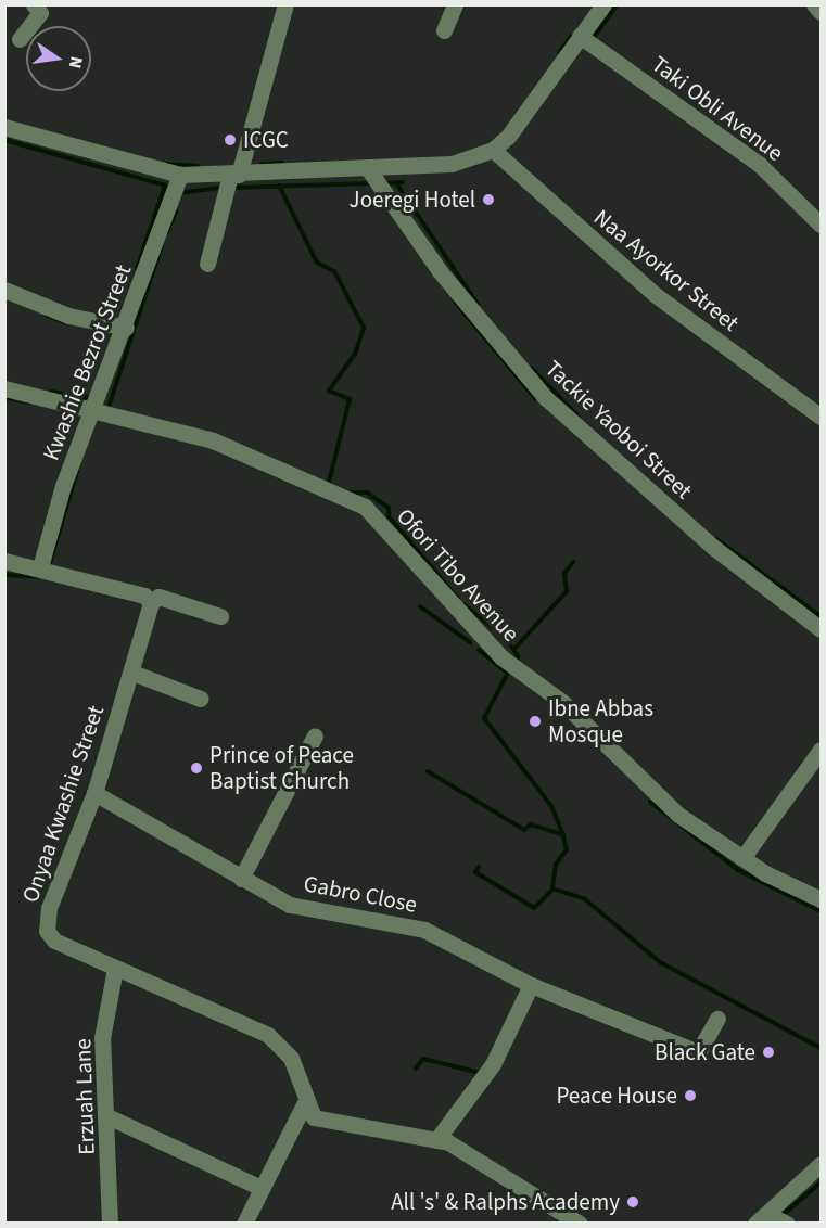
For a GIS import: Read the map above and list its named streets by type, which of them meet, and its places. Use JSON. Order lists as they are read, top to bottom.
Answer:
{
  "streets": {
    "street": [
      "Taki Obli Avenue",
      "Naa Ayorkor Street",
      "Kwashie Bezrot Street",
      "Tackie Yaoboi Street",
      "Ofori Tibo Avenue",
      "Onyaa Kwashie Street",
      "Gabro Close",
      "Erzuah Lane"
    ]
  },
  "crossings": [
    ["Kwashie Bezrot Street", "Ofori Tibo Avenue"],
    ["Onyaa Kwashie Street", "Gabro Close"],
    ["Onyaa Kwashie Street", "Erzuah Lane"]
  ],
  "places": [
    "ICGC",
    "Joeregi Hotel",
    "Ibne Abbas Mosque",
    "Prince of Peace Baptist Church",
    "Black Gate",
    "Peace House",
    "All 's' & Ralphs Academy"
  ],
  "north": "right"
}
